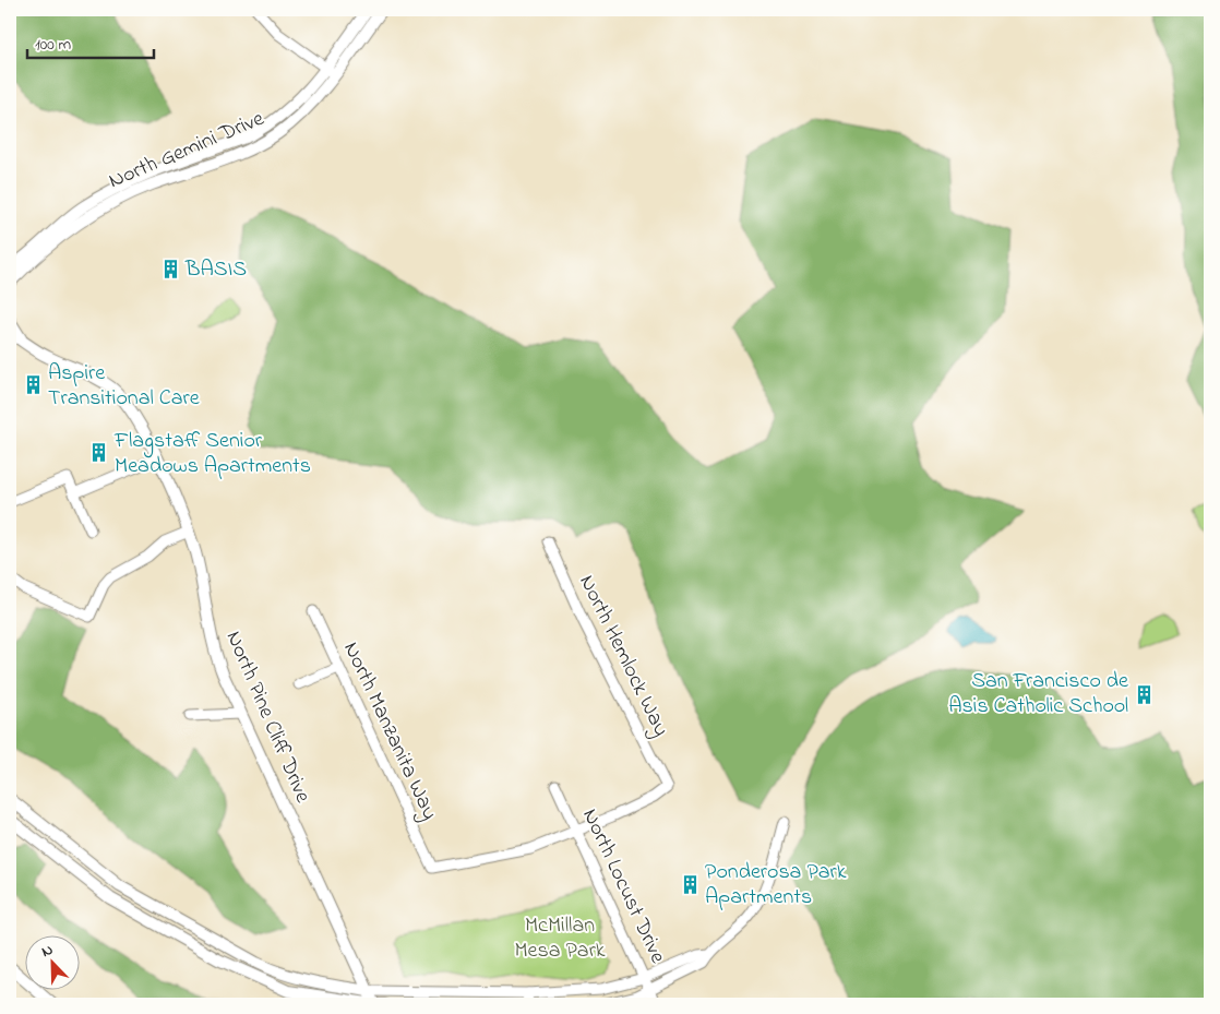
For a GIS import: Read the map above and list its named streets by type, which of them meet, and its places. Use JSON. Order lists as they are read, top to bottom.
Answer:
{
  "streets": {
    "street": [
      "North Gemini Drive",
      "North Hemlock Way",
      "North Pine Cliff Drive",
      "North Manzanita Way",
      "North Locust Drive"
    ]
  },
  "crossings": [
    ["North Hemlock Way", "North Manzanita Way"],
    ["North Hemlock Way", "North Locust Drive"],
    ["North Manzanita Way", "North Locust Drive"]
  ],
  "parks": ["McMillan Mesa Park"],
  "places": {
    "building": [
      "BASIS",
      "Aspire Transitional Care",
      "Flagstaff Senior Meadows Apartments",
      "San Francisco de Asis Catholic School",
      "Ponderosa Park Apartments"
    ]
  },
  "scale_bar": "100 m",
  "north": "top left"
}
